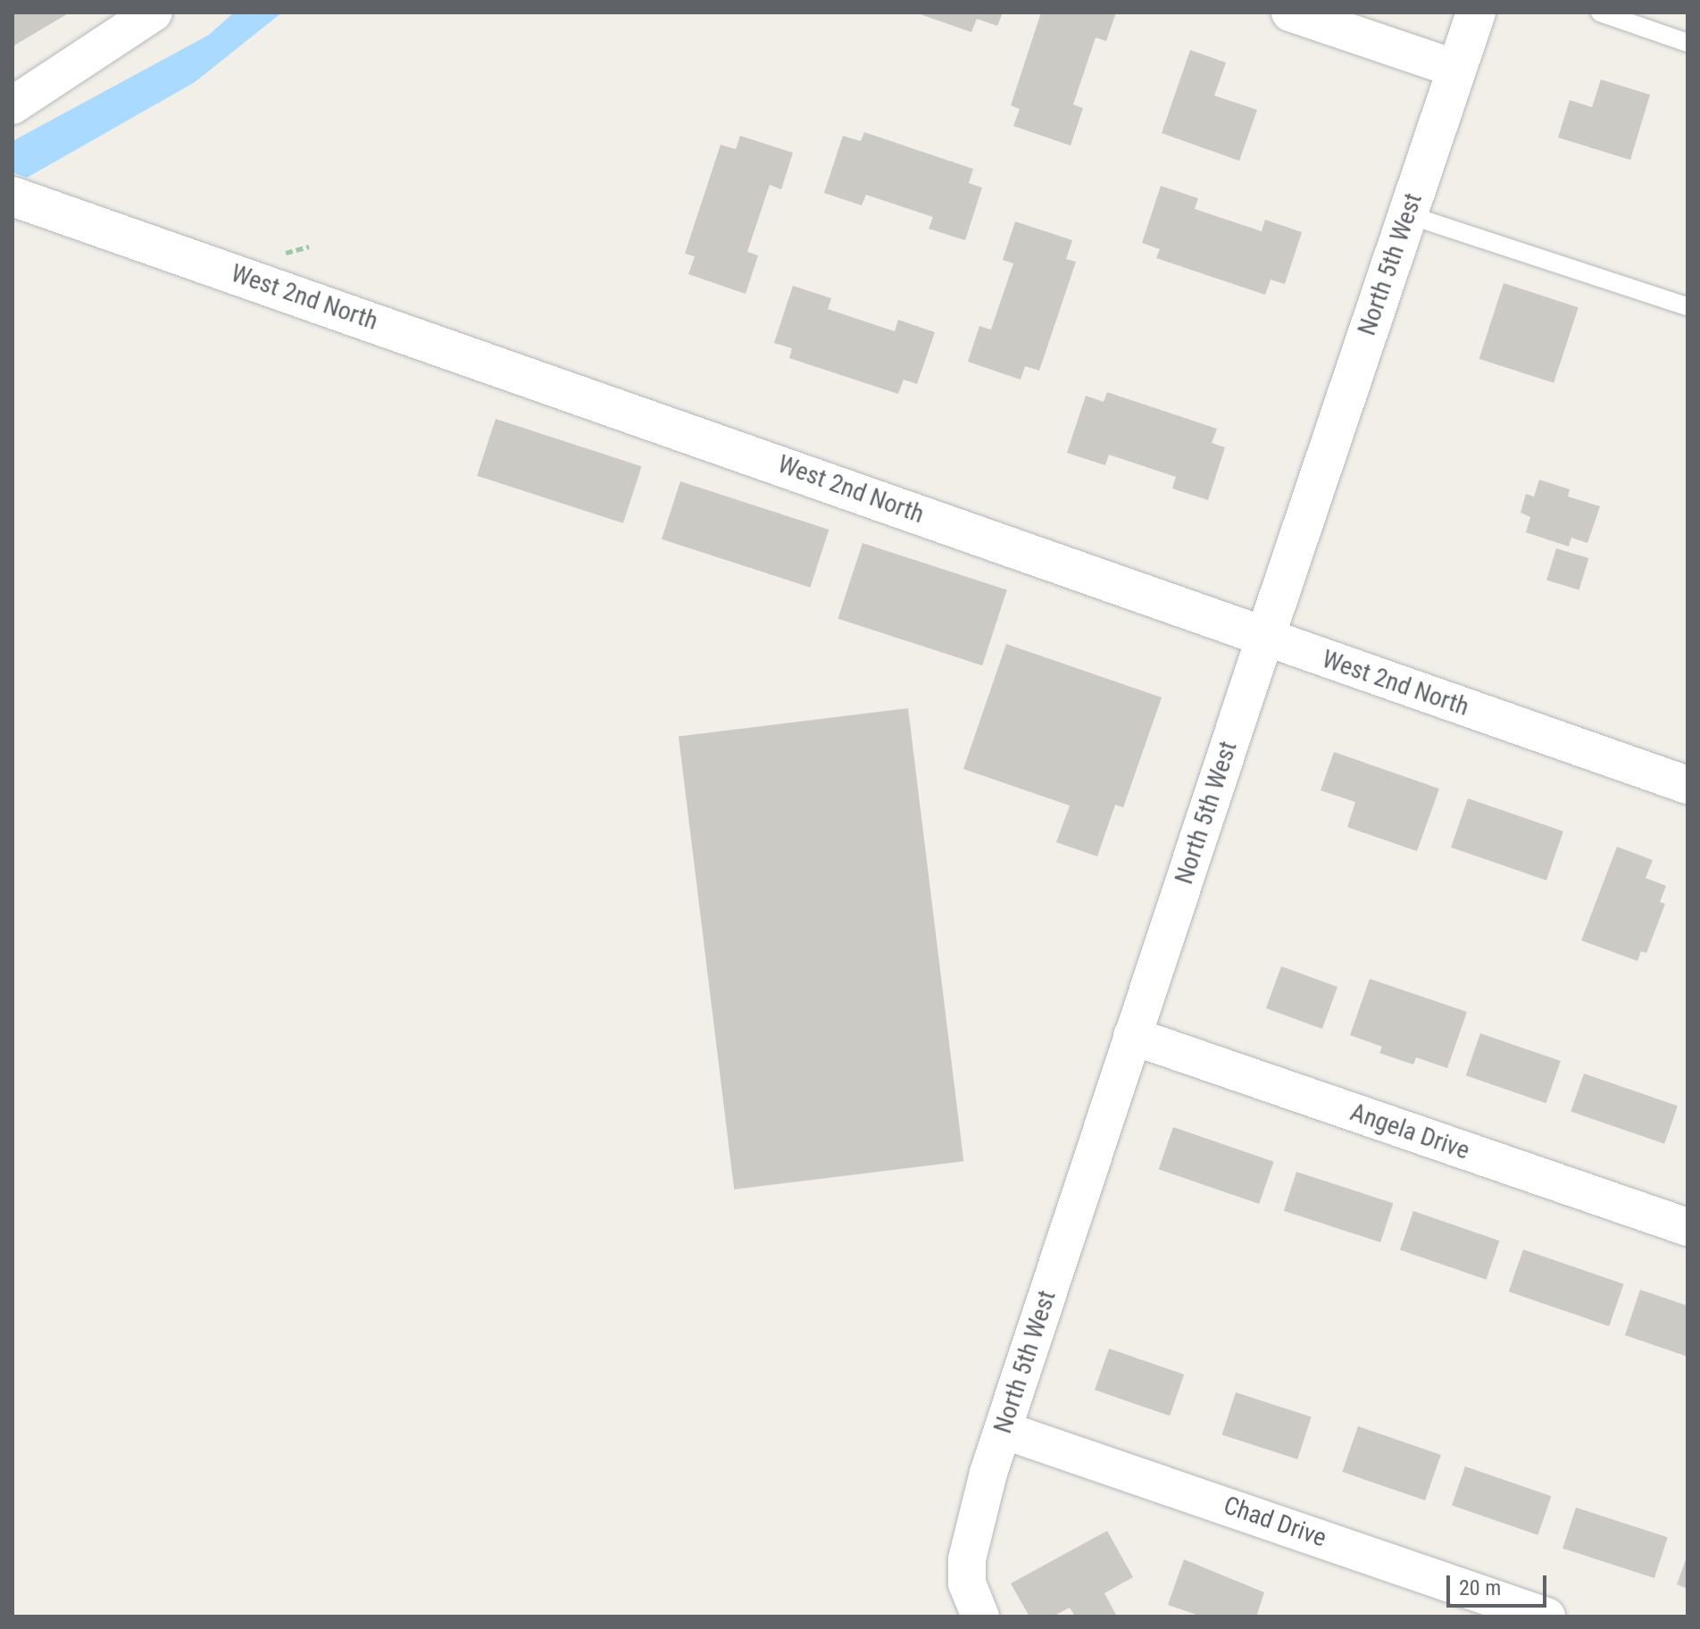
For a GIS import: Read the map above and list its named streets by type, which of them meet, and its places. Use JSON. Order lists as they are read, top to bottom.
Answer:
{
  "streets": {
    "street": [
      "North 5th West",
      "West 2nd North",
      "Angela Drive",
      "Chad Drive"
    ]
  },
  "crossings": [
    ["North 5th West", "West 2nd North"],
    ["North 5th West", "Angela Drive"],
    ["North 5th West", "Chad Drive"]
  ],
  "scale_bar": "20 m"
}
